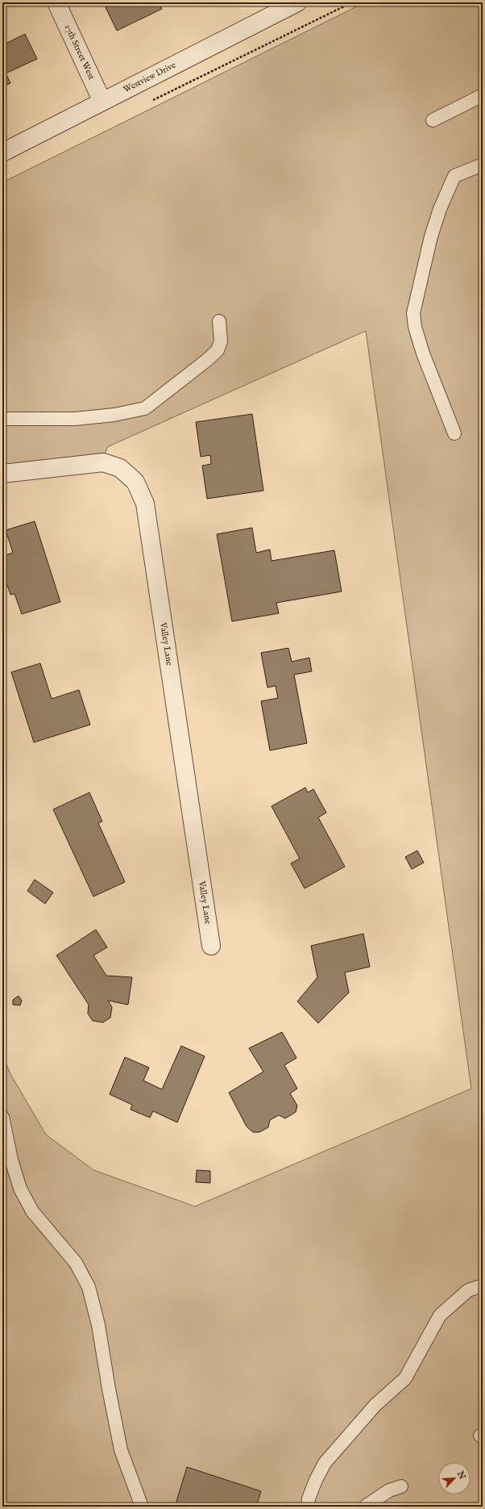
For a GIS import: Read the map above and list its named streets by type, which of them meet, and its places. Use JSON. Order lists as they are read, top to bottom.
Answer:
{
  "streets": {
    "street": ["17th Street West", "Westview Drive", "Valley Lane"]
  },
  "crossings": [
    ["17th Street West", "Westview Drive"]
  ],
  "north": "top right"
}
